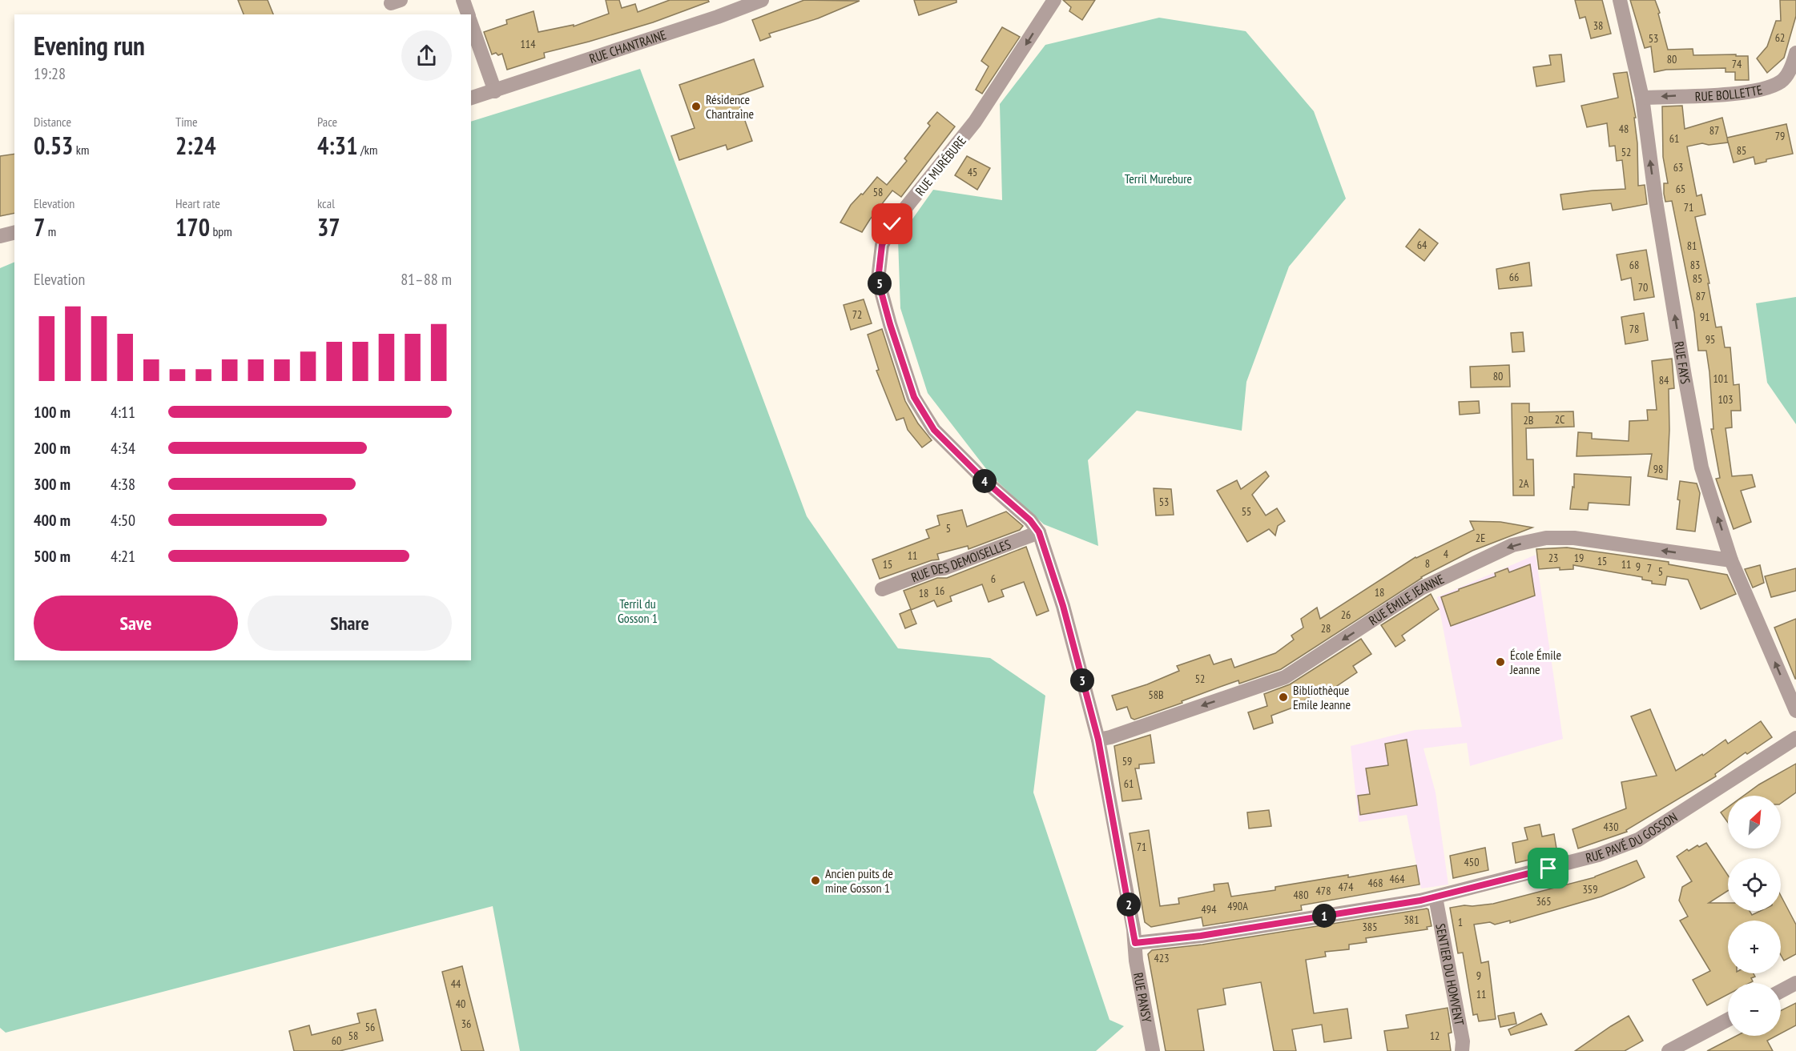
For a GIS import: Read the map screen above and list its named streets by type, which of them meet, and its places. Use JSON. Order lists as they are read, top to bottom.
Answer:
{
  "streets": {
    "street": [
      "RUE CHANTRAINE",
      "RUE BOLLETTE",
      "RUE MURÉBURE",
      "RUE FAYS",
      "RUE DES DEMOISELLES",
      "RUE ÉMILE JEANNE",
      "RUE PAVÉ DU GOSSON",
      "SENTIER DU HOMVENT",
      "RUE PANSY"
    ]
  },
  "crossings": [
    ["RUE BOLLETTE", "RUE FAYS"],
    ["RUE MURÉBURE", "RUE DES DEMOISELLES"],
    ["RUE MURÉBURE", "RUE ÉMILE JEANNE"],
    ["RUE MURÉBURE", "RUE PAVÉ DU GOSSON"],
    ["RUE MURÉBURE", "RUE PANSY"],
    ["RUE FAYS", "RUE ÉMILE JEANNE"],
    ["RUE PAVÉ DU GOSSON", "SENTIER DU HOMVENT"],
    ["RUE PAVÉ DU GOSSON", "RUE PANSY"]
  ],
  "one_way": [
    "RUE BOLLETTE",
    "RUE MURÉBURE",
    "RUE FAYS",
    "RUE ÉMILE JEANNE"
  ],
  "parks": ["Terril Murebure", "Terril du Gosson 1"],
  "places": [
    "Résidence Chantraine",
    "École Émile Jeanne",
    "Bibliothèque Emile Jeanne",
    "Ancien puits de mine Gosson 1"
  ],
  "house_numbers": [
    "38",
    "62",
    "53",
    "114",
    "80",
    "74",
    "48",
    "87",
    "79",
    "61",
    "85",
    "52",
    "63",
    "45",
    "65",
    "58",
    "71",
    "64",
    "81",
    "68",
    "83",
    "66",
    "85",
    "70",
    "87",
    "72",
    "91",
    "78",
    "95",
    "80",
    "101",
    "84",
    "103",
    "2C",
    "2B",
    "98",
    "2A",
    "53",
    "55",
    "5",
    "2E",
    "4",
    "11",
    "23",
    "19",
    "15",
    "8",
    "15",
    "11",
    "9",
    "7",
    "5",
    "6",
    "16",
    "18",
    "18",
    "26",
    "28",
    "52",
    "58B",
    "59",
    "61",
    "430",
    "71",
    "450",
    "464",
    "468",
    "474",
    "359",
    "478",
    "480",
    "365",
    "490A",
    "494",
    "381",
    "1",
    "385",
    "423",
    "9",
    "44",
    "11",
    "40",
    "36",
    "56",
    "58",
    "12",
    "60"
  ],
  "north": "top right",
  "page": {
    "heading": ["Evening run", "19:28"],
    "stats": [
      ["Distance", "0.53 km"],
      ["Time", "2:24"],
      ["Pace", "4:31 /km"],
      ["Elevation", "7 m"],
      ["Heart rate", "170 bpm"],
      ["kcal", "37"]
    ],
    "chart": ["Elevation", "81–88 m"],
    "pins": [
      "5",
      "4",
      "3",
      "2",
      "1"
    ],
    "list": [
      {
        "name": "100 m",
        "note": "4:11"
      },
      {
        "name": "200 m",
        "note": "4:34"
      },
      {
        "name": "300 m",
        "note": "4:38"
      },
      {
        "name": "400 m",
        "note": "4:50"
      },
      {
        "name": "500 m",
        "note": "4:21"
      }
    ],
    "buttons": ["Save", "Share"],
    "map_buttons": ["+", "−"]
  }
}
